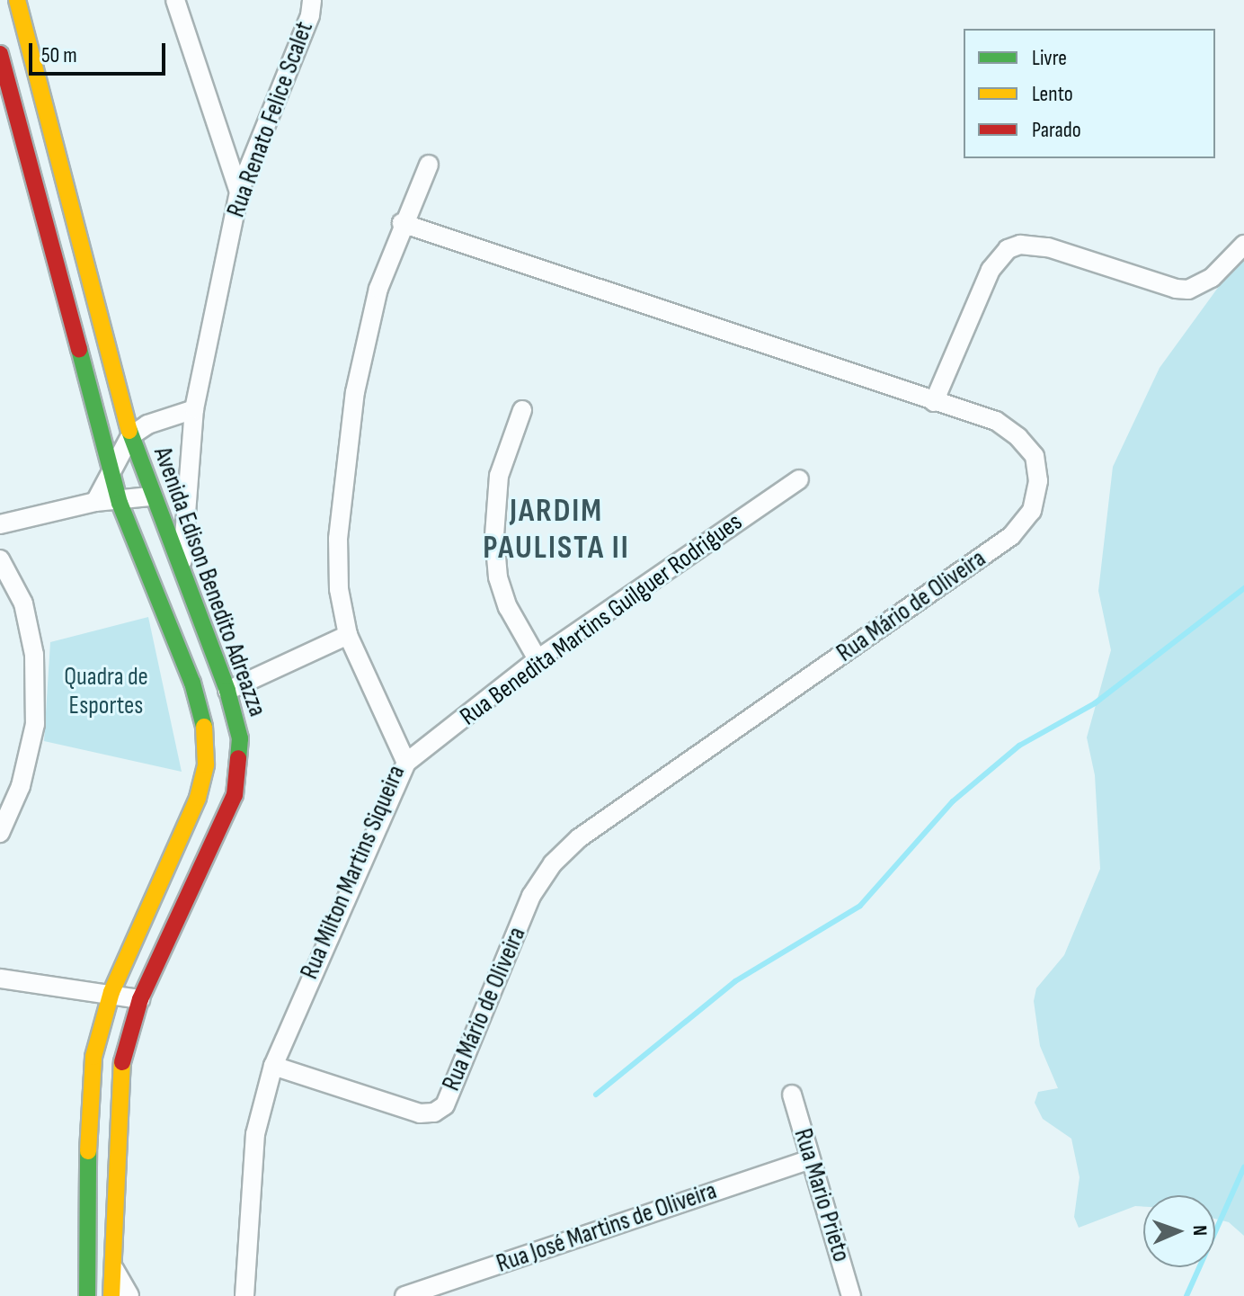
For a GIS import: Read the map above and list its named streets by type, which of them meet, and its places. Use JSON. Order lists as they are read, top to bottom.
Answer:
{
  "streets": {
    "street": [
      "Rua Renato Felice Scalet",
      "Avenida Edison Benedito Adreazza",
      "Rua Mário de Oliveira",
      "Rua Benedita Martins Guilguer Rodrigues",
      "Rua Milton Martins Siqueira",
      "Rua Mario Prieto",
      "Rua José Martins de Oliveira"
    ]
  },
  "crossings": [
    ["Rua Renato Felice Scalet", "Avenida Edison Benedito Adreazza"],
    ["Rua Mário de Oliveira", "Rua Milton Martins Siqueira"],
    ["Rua Benedita Martins Guilguer Rodrigues", "Rua Milton Martins Siqueira"],
    ["Rua Mario Prieto", "Rua José Martins de Oliveira"]
  ],
  "districts": ["JARDIM PAULISTA II"],
  "parks": ["Quadra de Esportes"],
  "legend": ["Livre", "Lento", "Parado"],
  "scale_bar": "50 m",
  "north": "right"
}
